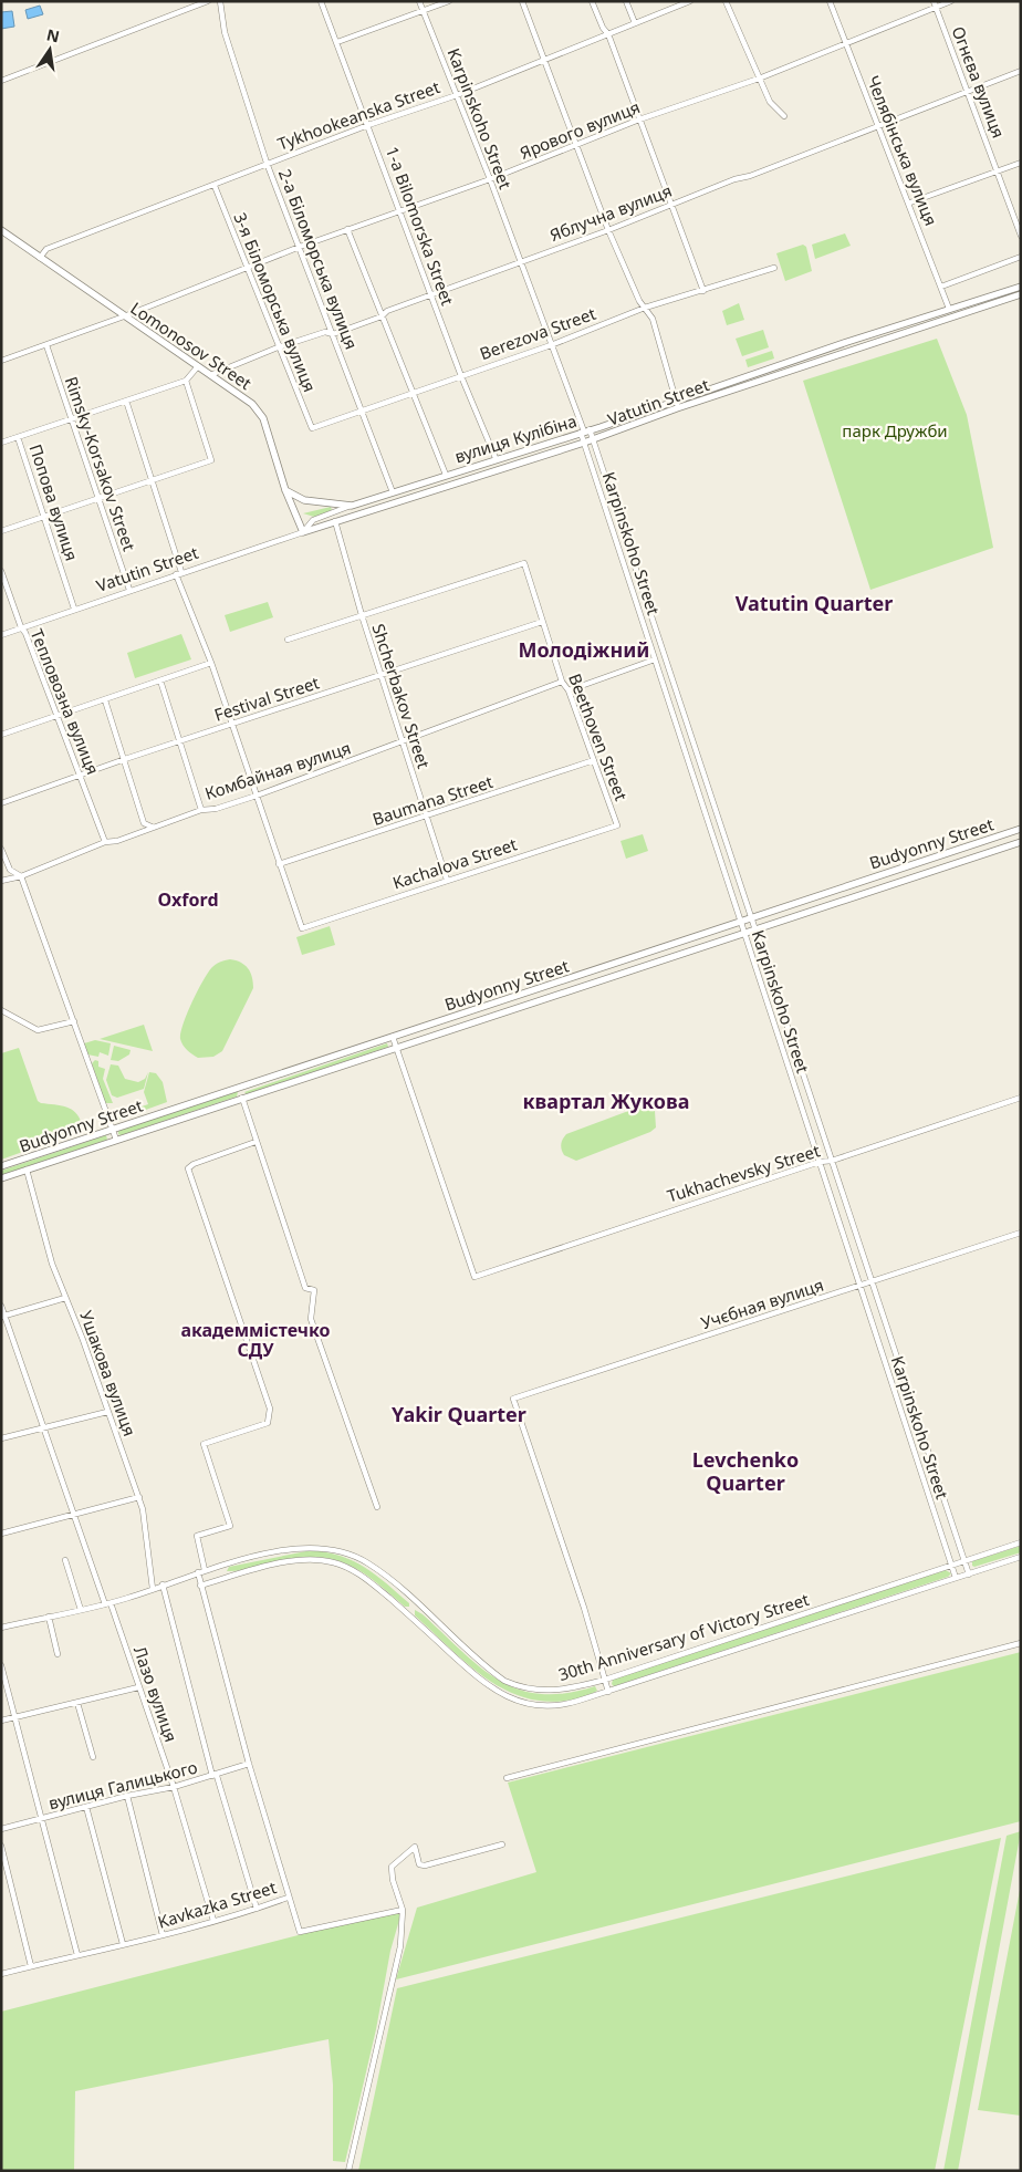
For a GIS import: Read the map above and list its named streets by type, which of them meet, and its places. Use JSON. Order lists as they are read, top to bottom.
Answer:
{
  "streets": {
    "main road": [
      "Lomonosov Street",
      "Vatutin Street",
      "вулиця Кулібіна",
      "Budyonny Street"
    ],
    "street": [
      "Огнєва вулиця",
      "Tykhookeanska Street",
      "Karpinskoho Street",
      "Ярового вулиця",
      "Челябінська вулиця",
      "Яблучна вулиця",
      "1-a Bilomorska Street",
      "2-а Біломорська вулиця",
      "3-я Біломорська вулиця",
      "Berezova Street",
      "Rimsky-Korsakov Street",
      "Попова вулиця",
      "Shcherbakov Street",
      "Festival Street",
      "Тепловозна вулиця",
      "Beethoven Street",
      "Комбайная вулиця",
      "Baumana Street",
      "Kachalova Street",
      "Tukhachevsky Street",
      "Учєбная вулиця",
      "Ушакова вулиця",
      "30th Anniversary of Victory Street",
      "Лазо вулиця",
      "вулиця Галицького",
      "Kavkazka Street"
    ]
  },
  "crossings": [
    ["Огнєва вулиця", "Ярового вулиця"],
    ["Огнєва вулиця", "Яблучна вулиця"],
    ["Tykhookeanska Street", "Karpinskoho Street"],
    ["Tykhookeanska Street", "1-a Bilomorska Street"],
    ["Tykhookeanska Street", "2-а Біломорська вулиця"],
    ["Tykhookeanska Street", "3-я Біломорська вулиця"],
    ["Tykhookeanska Street", "Lomonosov Street"],
    ["Karpinskoho Street", "Ярового вулиця"],
    ["Karpinskoho Street", "Яблучна вулиця"],
    ["Karpinskoho Street", "Berezova Street"],
    ["Karpinskoho Street", "Vatutin Street"],
    ["Karpinskoho Street", "вулиця Кулібіна"],
    ["Karpinskoho Street", "Budyonny Street"],
    ["Karpinskoho Street", "Tukhachevsky Street"],
    ["Karpinskoho Street", "Учєбная вулиця"],
    ["Karpinskoho Street", "30th Anniversary of Victory Street"],
    ["Ярового вулиця", "Челябінська вулиця"],
    ["Ярового вулиця", "1-a Bilomorska Street"],
    ["Ярового вулиця", "2-а Біломорська вулиця"],
    ["Ярового вулиця", "3-я Біломорська вулиця"],
    ["Ярового вулиця", "Lomonosov Street"],
    ["Ярового вулиця", "Rimsky-Korsakov Street"],
    ["Челябінська вулиця", "Яблучна вулиця"],
    ["Челябінська вулиця", "Vatutin Street"],
    ["Яблучна вулиця", "1-a Bilomorska Street"],
    ["Яблучна вулиця", "2-а Біломорська вулиця"],
    ["Яблучна вулиця", "3-я Біломорська вулиця"],
    ["Яблучна вулиця", "Lomonosov Street"],
    ["1-a Bilomorska Street", "Berezova Street"],
    ["1-a Bilomorska Street", "вулиця Кулібіна"],
    ["2-а Біломорська вулиця", "Berezova Street"],
    ["2-а Біломорська вулиця", "Vatutin Street"],
    ["2-а Біломорська вулиця", "вулиця Кулібіна"],
    ["3-я Біломорська вулиця", "Berezova Street"],
    ["Lomonosov Street", "Vatutin Street"],
    ["Vatutin Street", "вулиця Кулібіна"],
    ["Vatutin Street", "Rimsky-Korsakov Street"],
    ["Vatutin Street", "Попова вулиця"],
    ["Vatutin Street", "Shcherbakov Street"],
    ["Vatutin Street", "Тепловозна вулиця"],
    ["Shcherbakov Street", "Festival Street"],
    ["Shcherbakov Street", "Beethoven Street"],
    ["Shcherbakov Street", "Комбайная вулиця"],
    ["Shcherbakov Street", "Baumana Street"],
    ["Shcherbakov Street", "Kachalova Street"],
    ["Festival Street", "Тепловозна вулиця"],
    ["Festival Street", "Beethoven Street"],
    ["Тепловозна вулиця", "Комбайная вулиця"],
    ["Beethoven Street", "Комбайная вулиця"],
    ["Beethoven Street", "Baumana Street"],
    ["Beethoven Street", "Kachalova Street"],
    ["Baumana Street", "Kachalova Street"],
    ["Budyonny Street", "Tukhachevsky Street"],
    ["Budyonny Street", "Ушакова вулиця"],
    ["Учєбная вулиця", "30th Anniversary of Victory Street"],
    ["Ушакова вулиця", "30th Anniversary of Victory Street"],
    ["30th Anniversary of Victory Street", "Лазо вулиця"],
    ["Лазо вулиця", "вулиця Галицького"],
    ["Лазо вулиця", "Kavkazka Street"]
  ],
  "districts": [
    "Vatutin Quarter",
    "Молодіжний",
    "Oxford",
    "квартал Жукова",
    "академмістечко СДУ",
    "Yakir Quarter",
    "Levchenko Quarter"
  ],
  "parks": ["парк Дружби"],
  "north": "top"
}
